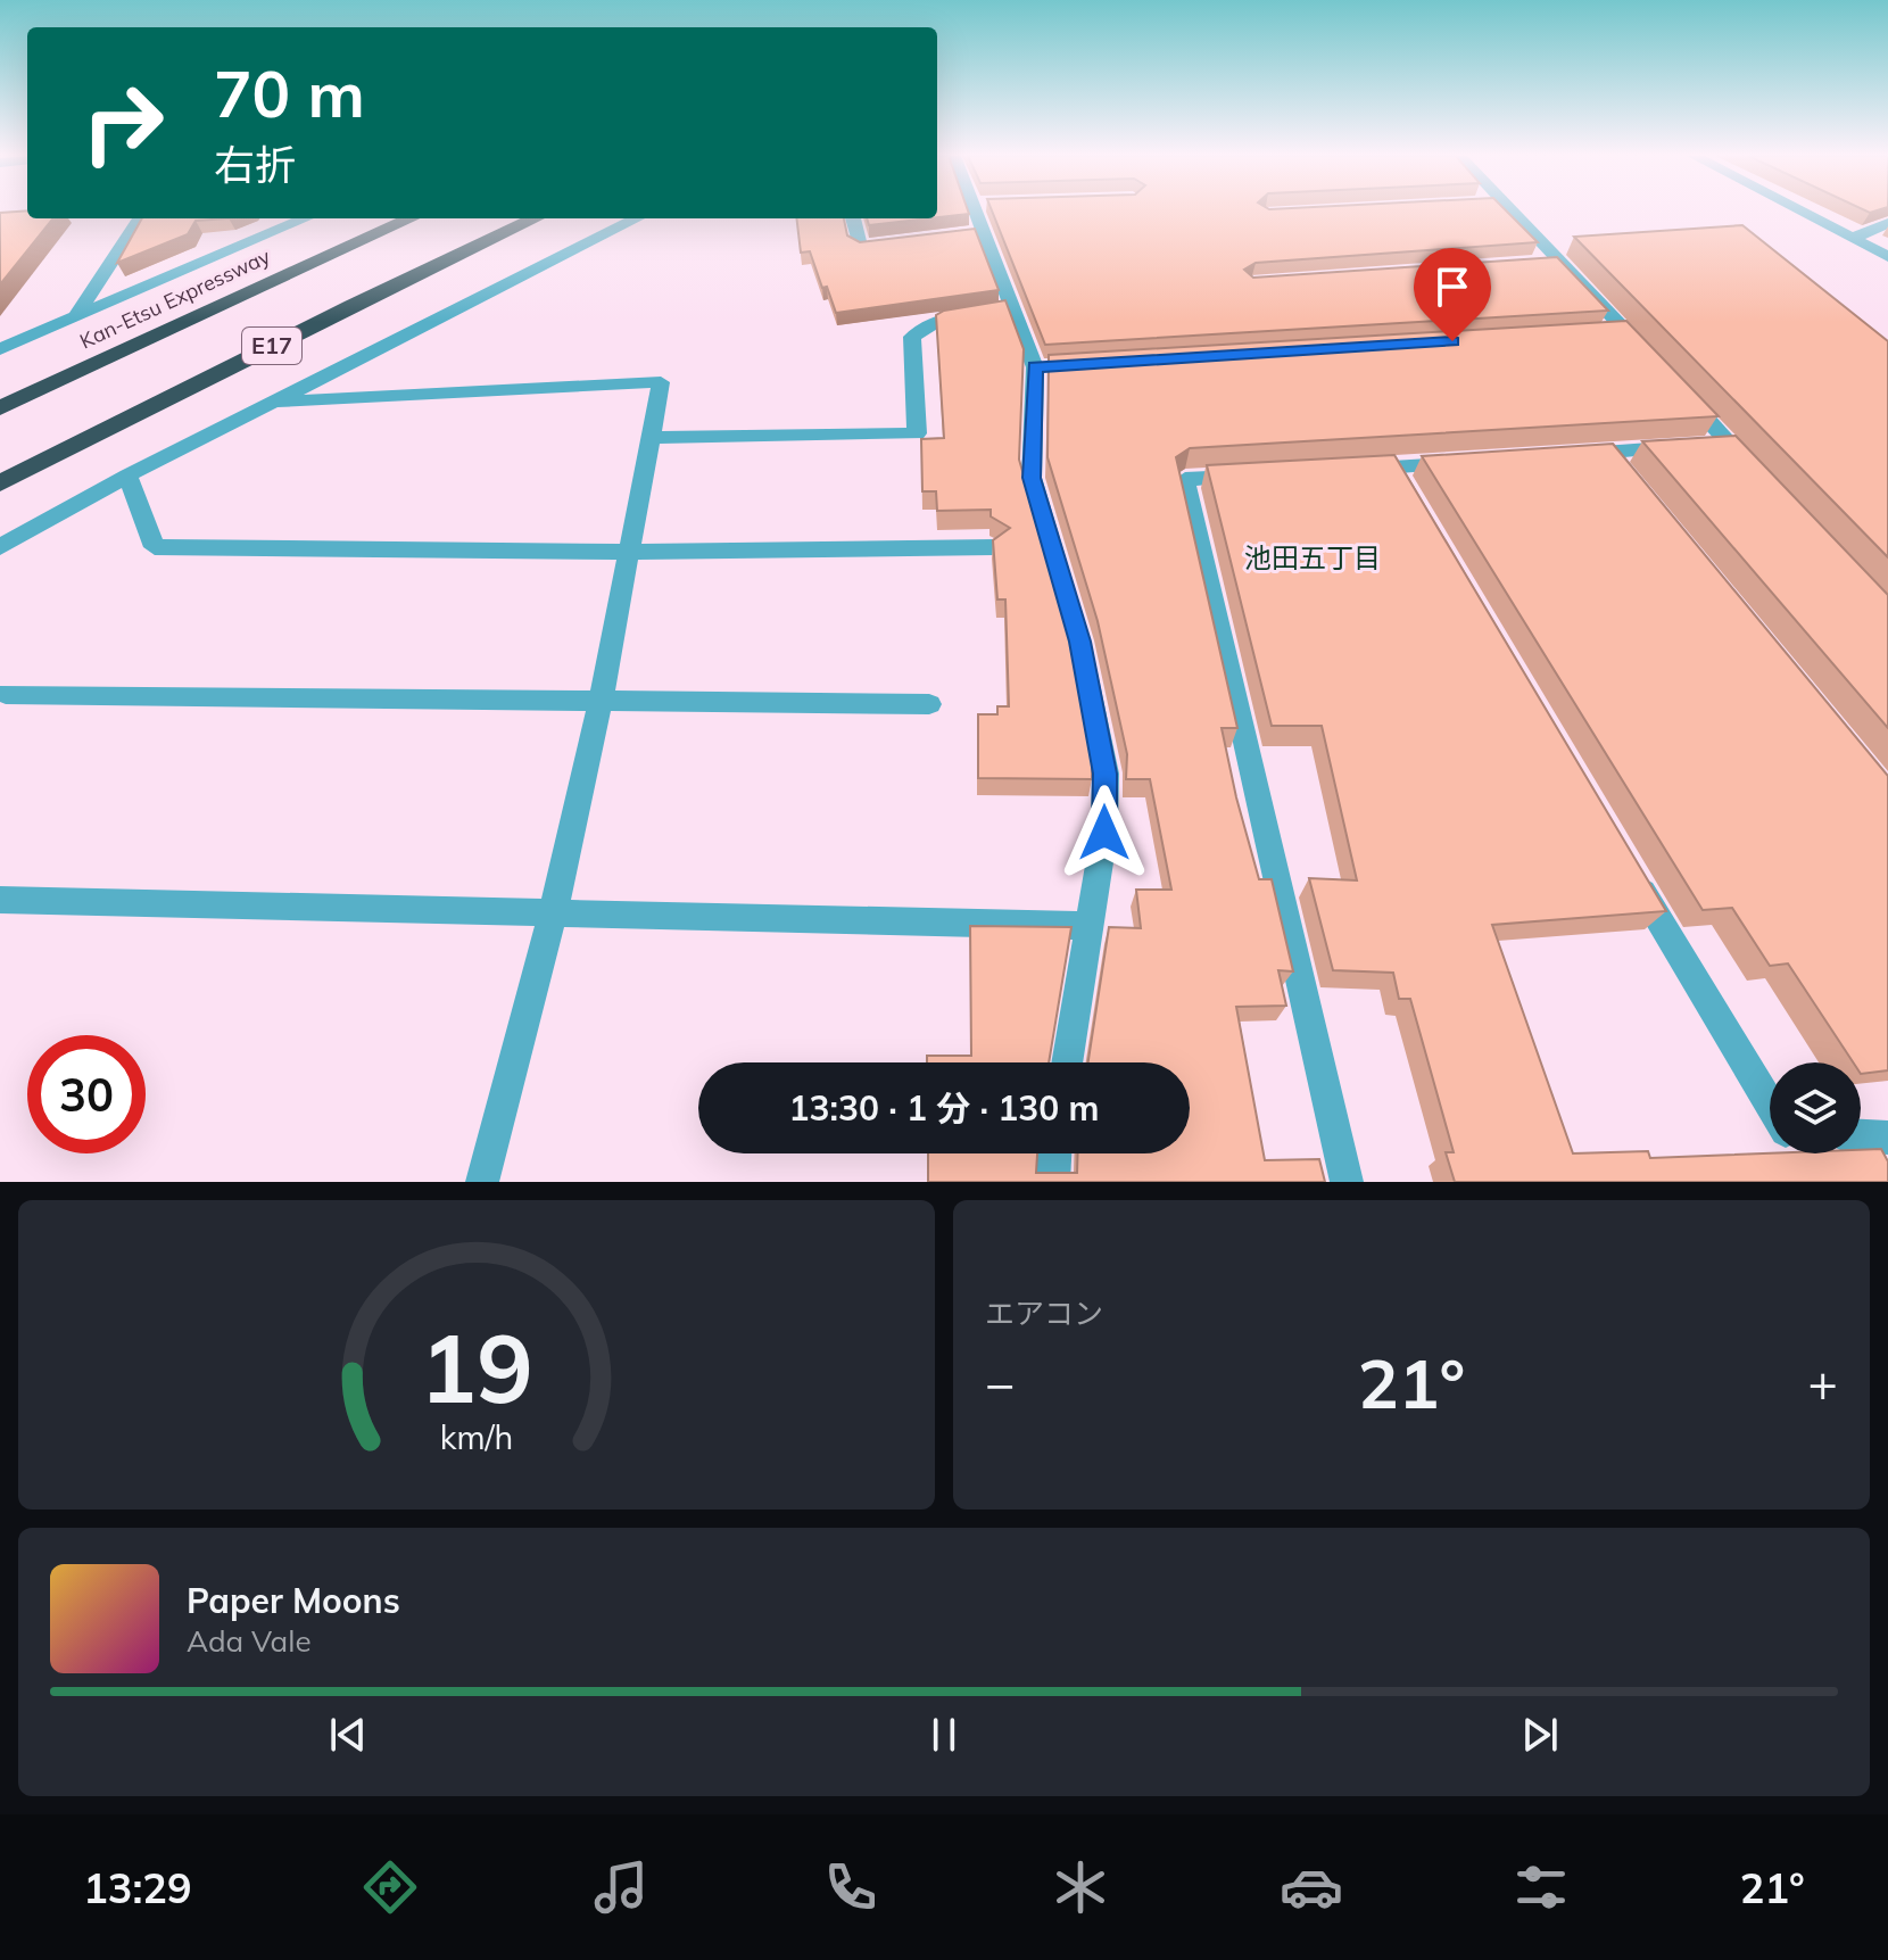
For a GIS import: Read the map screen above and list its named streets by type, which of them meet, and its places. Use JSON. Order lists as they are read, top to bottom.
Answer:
{
  "streets": {
    "highway": ["Kan-Etsu Expressway", "E17"]
  },
  "districts": ["池田五丁目"],
  "page": {
    "turn": ["70 m", "右折"],
    "limit": "30",
    "trip": "13:30 · 1 分 · 130 m",
    "tile": "エアコン",
    "heat": ["−", "21°", "+"],
    "song": ["Paper Moons", "Ada Vale"],
    "tabs": ["13:29", "21°"],
    "gauge": ["19", "km/h"]
  }
}
